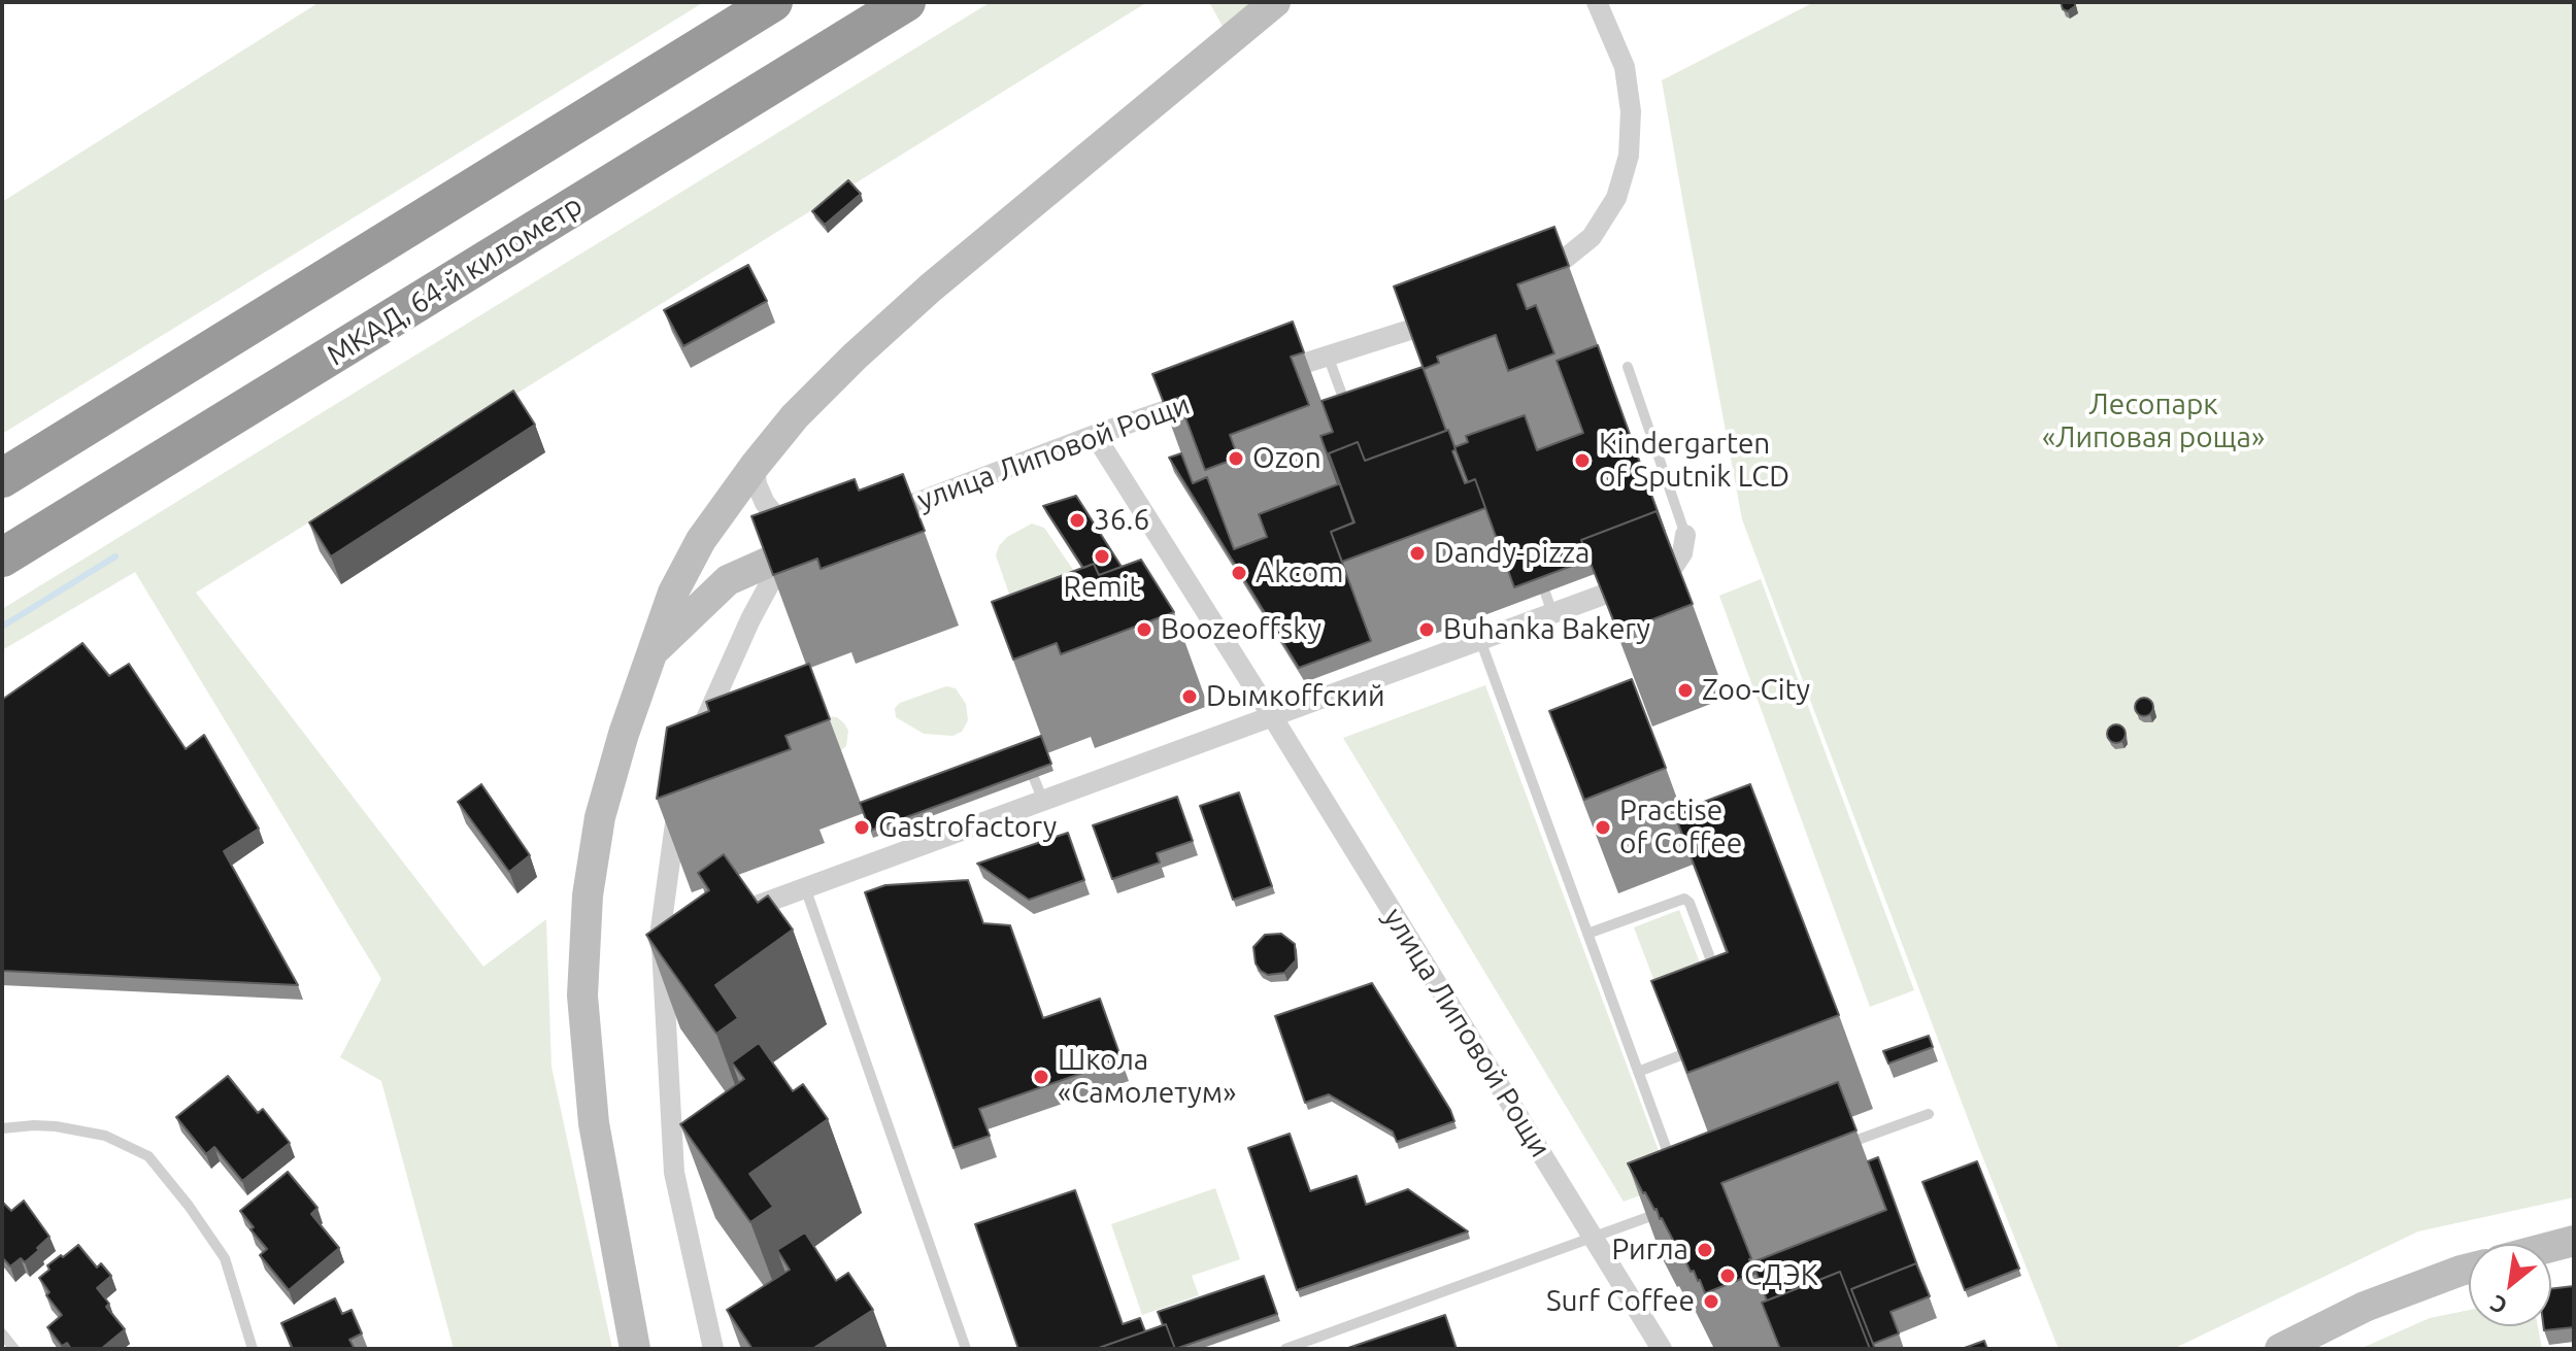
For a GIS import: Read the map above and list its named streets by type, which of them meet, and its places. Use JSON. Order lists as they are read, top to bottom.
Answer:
{
  "streets": {
    "highway": ["МКАД, 64-й километр"],
    "street": ["улица Липовой Рощи"]
  },
  "parks": ["Лесопарк «Липовая роща»"],
  "places": [
    "Ozon",
    "Kindergarten of Sputnik LCD",
    "36.6",
    "Dandy-pizza",
    "Remit",
    "Akcom",
    "Boozeoffsky",
    "Buhanka Bakery",
    "Zoo-City",
    "Dымкoffский",
    "Gastrofactory",
    "Practise of Coffee",
    "Школа «Самолетум»",
    "Ригла",
    "СДЭК",
    "Surf Coffee"
  ],
  "north": "bottom left"
}
